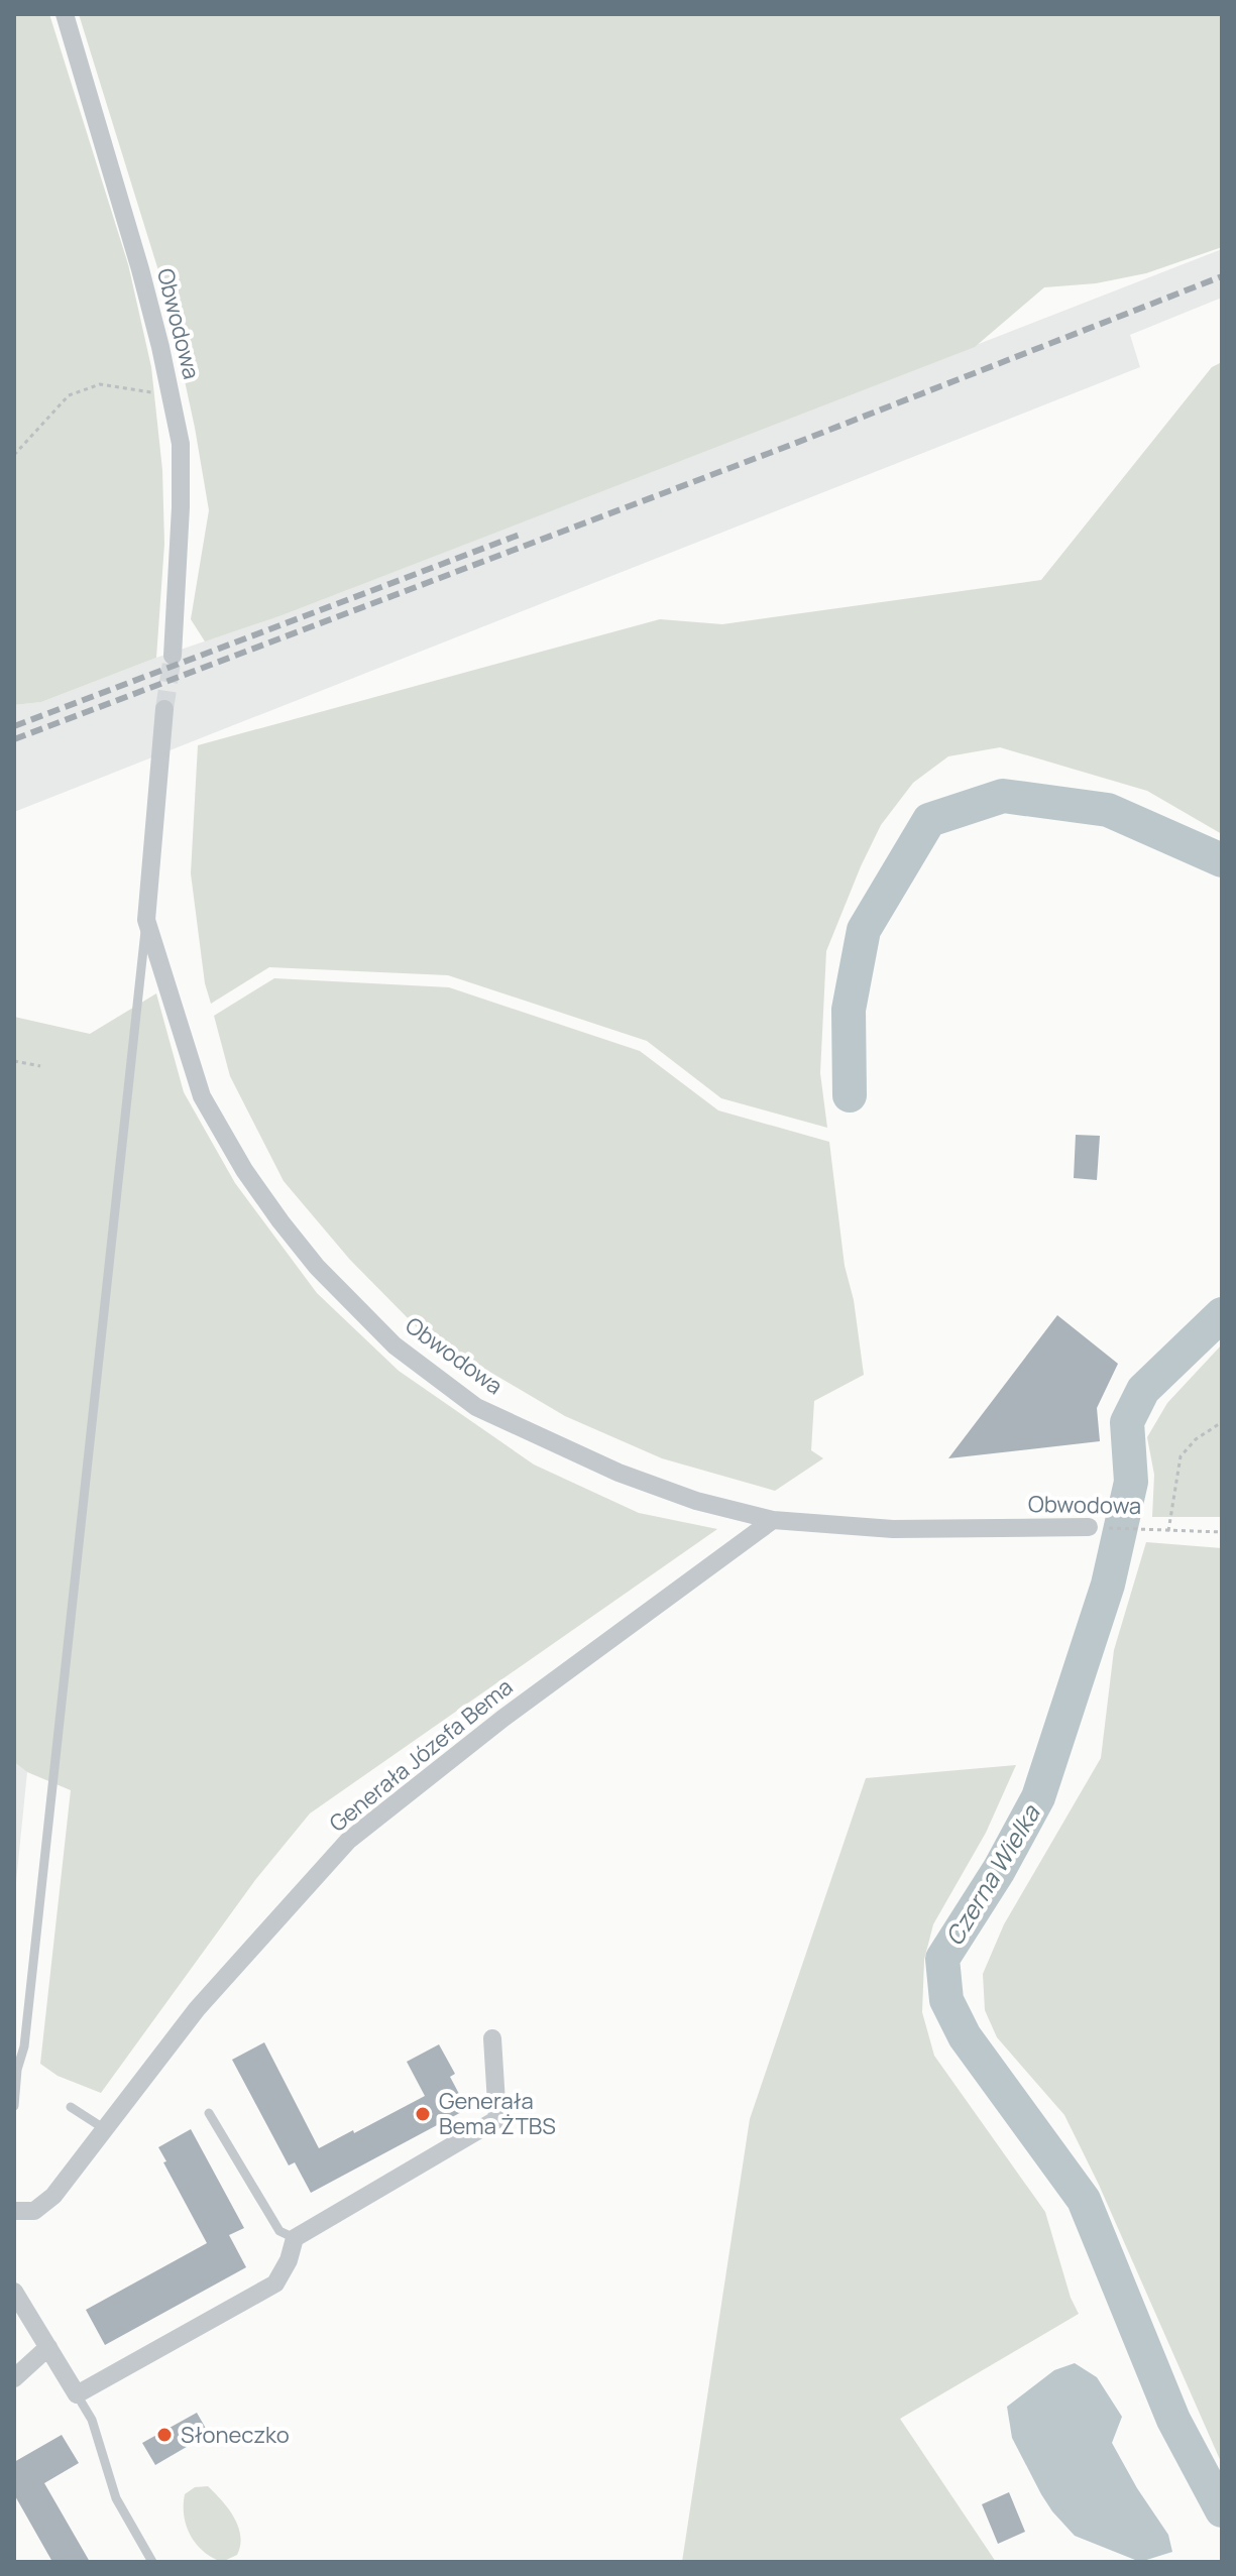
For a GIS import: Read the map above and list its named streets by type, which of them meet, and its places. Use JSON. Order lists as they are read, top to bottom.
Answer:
{
  "streets": {
    "street": ["Obwodowa", "Generała Józefa Bema"]
  },
  "crossings": [
    ["Obwodowa", "Generała Józefa Bema"]
  ],
  "water": ["Czerna Wielka"],
  "places": ["Generała Bema ŻTBS", "Słoneczko"]
}
